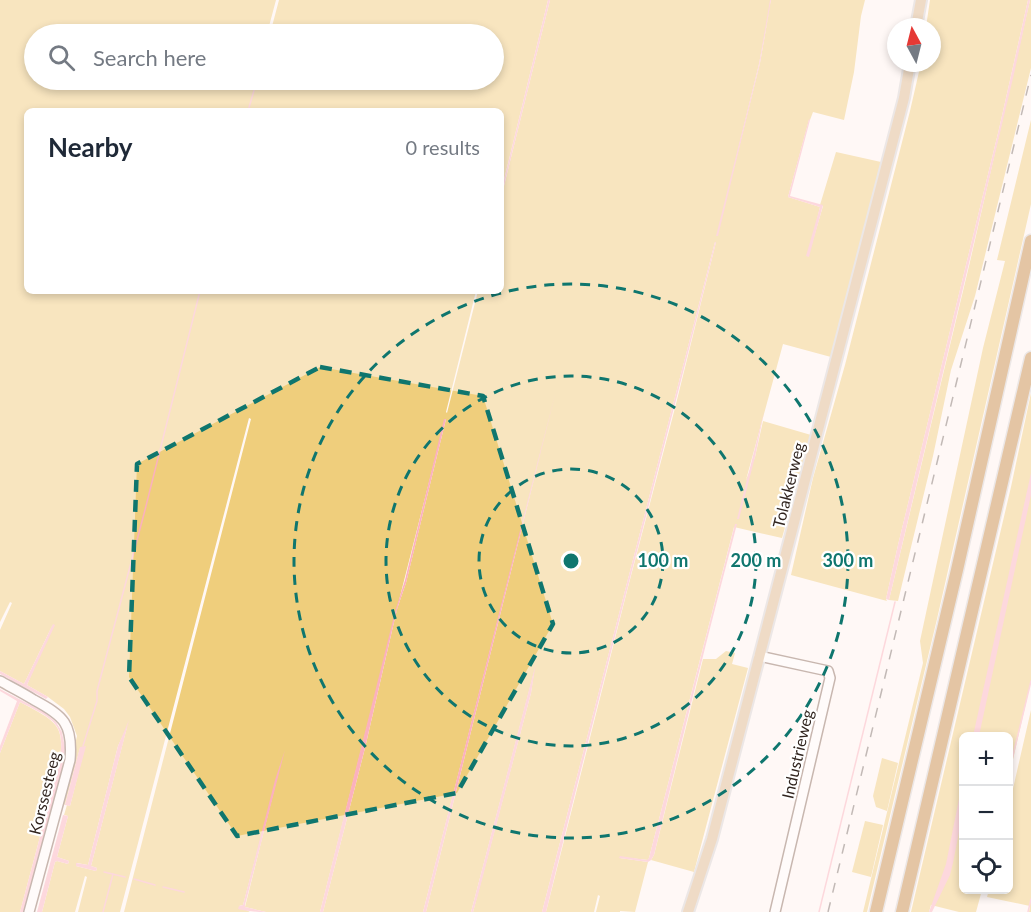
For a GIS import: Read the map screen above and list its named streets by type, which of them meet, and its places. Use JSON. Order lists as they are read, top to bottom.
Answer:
{
  "streets": {
    "main road": ["Tolakkerweg"],
    "street": ["Industrieweg", "Korssesteeg"]
  },
  "crossings": [
    ["Tolakkerweg", "Industrieweg"]
  ],
  "north": "top",
  "page": {
    "search": "Search here",
    "heading": ["Nearby", "0 results"],
    "map_buttons": ["+", "−"]
  },
  "rings": ["100 m", "200 m", "300 m"]
}
